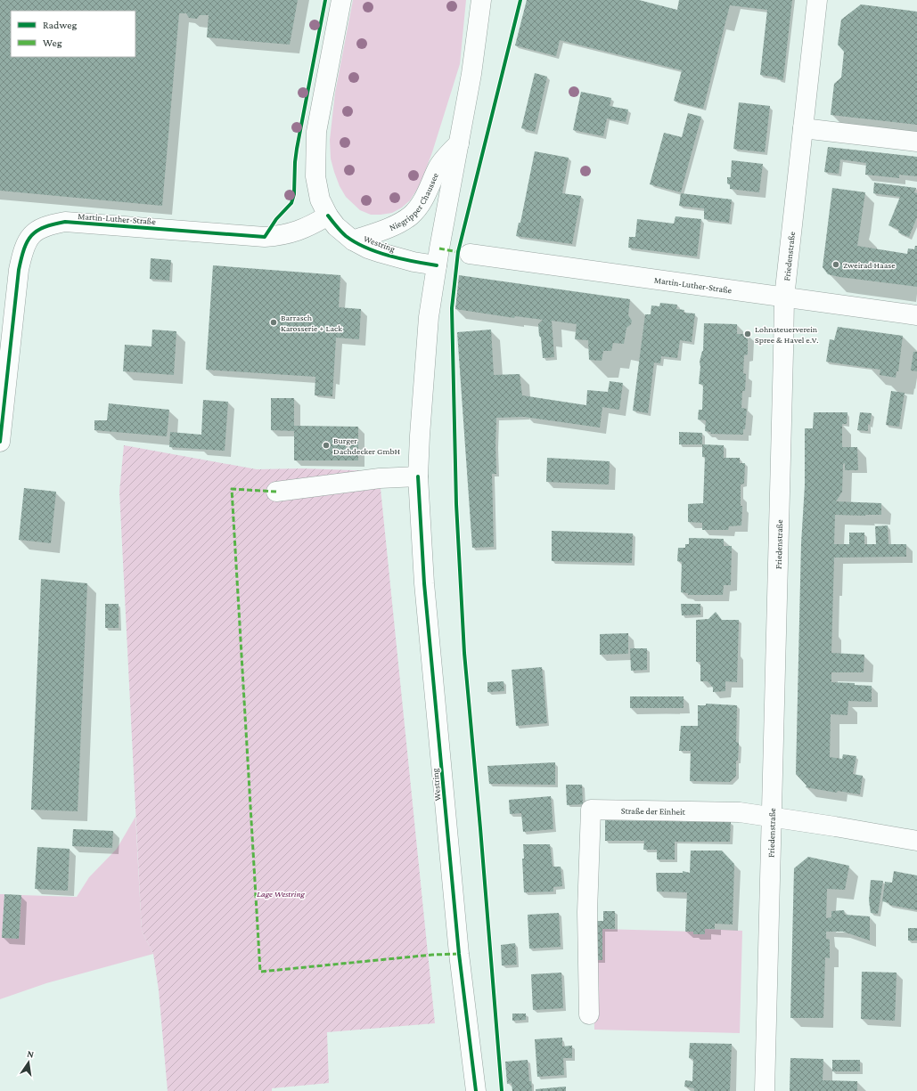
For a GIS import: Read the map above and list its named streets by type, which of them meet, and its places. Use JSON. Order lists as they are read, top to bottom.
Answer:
{
  "streets": {
    "street": [
      "Niegripper Chaussee",
      "Martin-Luther-Straße",
      "Westring",
      "Friedenstraße",
      "Straße der Einheit"
    ]
  },
  "crossings": [
    ["Niegripper Chaussee", "Westring"],
    ["Martin-Luther-Straße", "Westring"],
    ["Martin-Luther-Straße", "Friedenstraße"],
    ["Friedenstraße", "Straße der Einheit"]
  ],
  "parks": ["Lage Westring"],
  "places": [
    "Zweirad Haase",
    "Barrasch Karosserie + Lack",
    "Lohnsteuerverein Spree & Havel e.V.",
    "Burger Dachdecker GmbH"
  ],
  "legend": ["Radweg", "Weg"],
  "north": "top"
}
